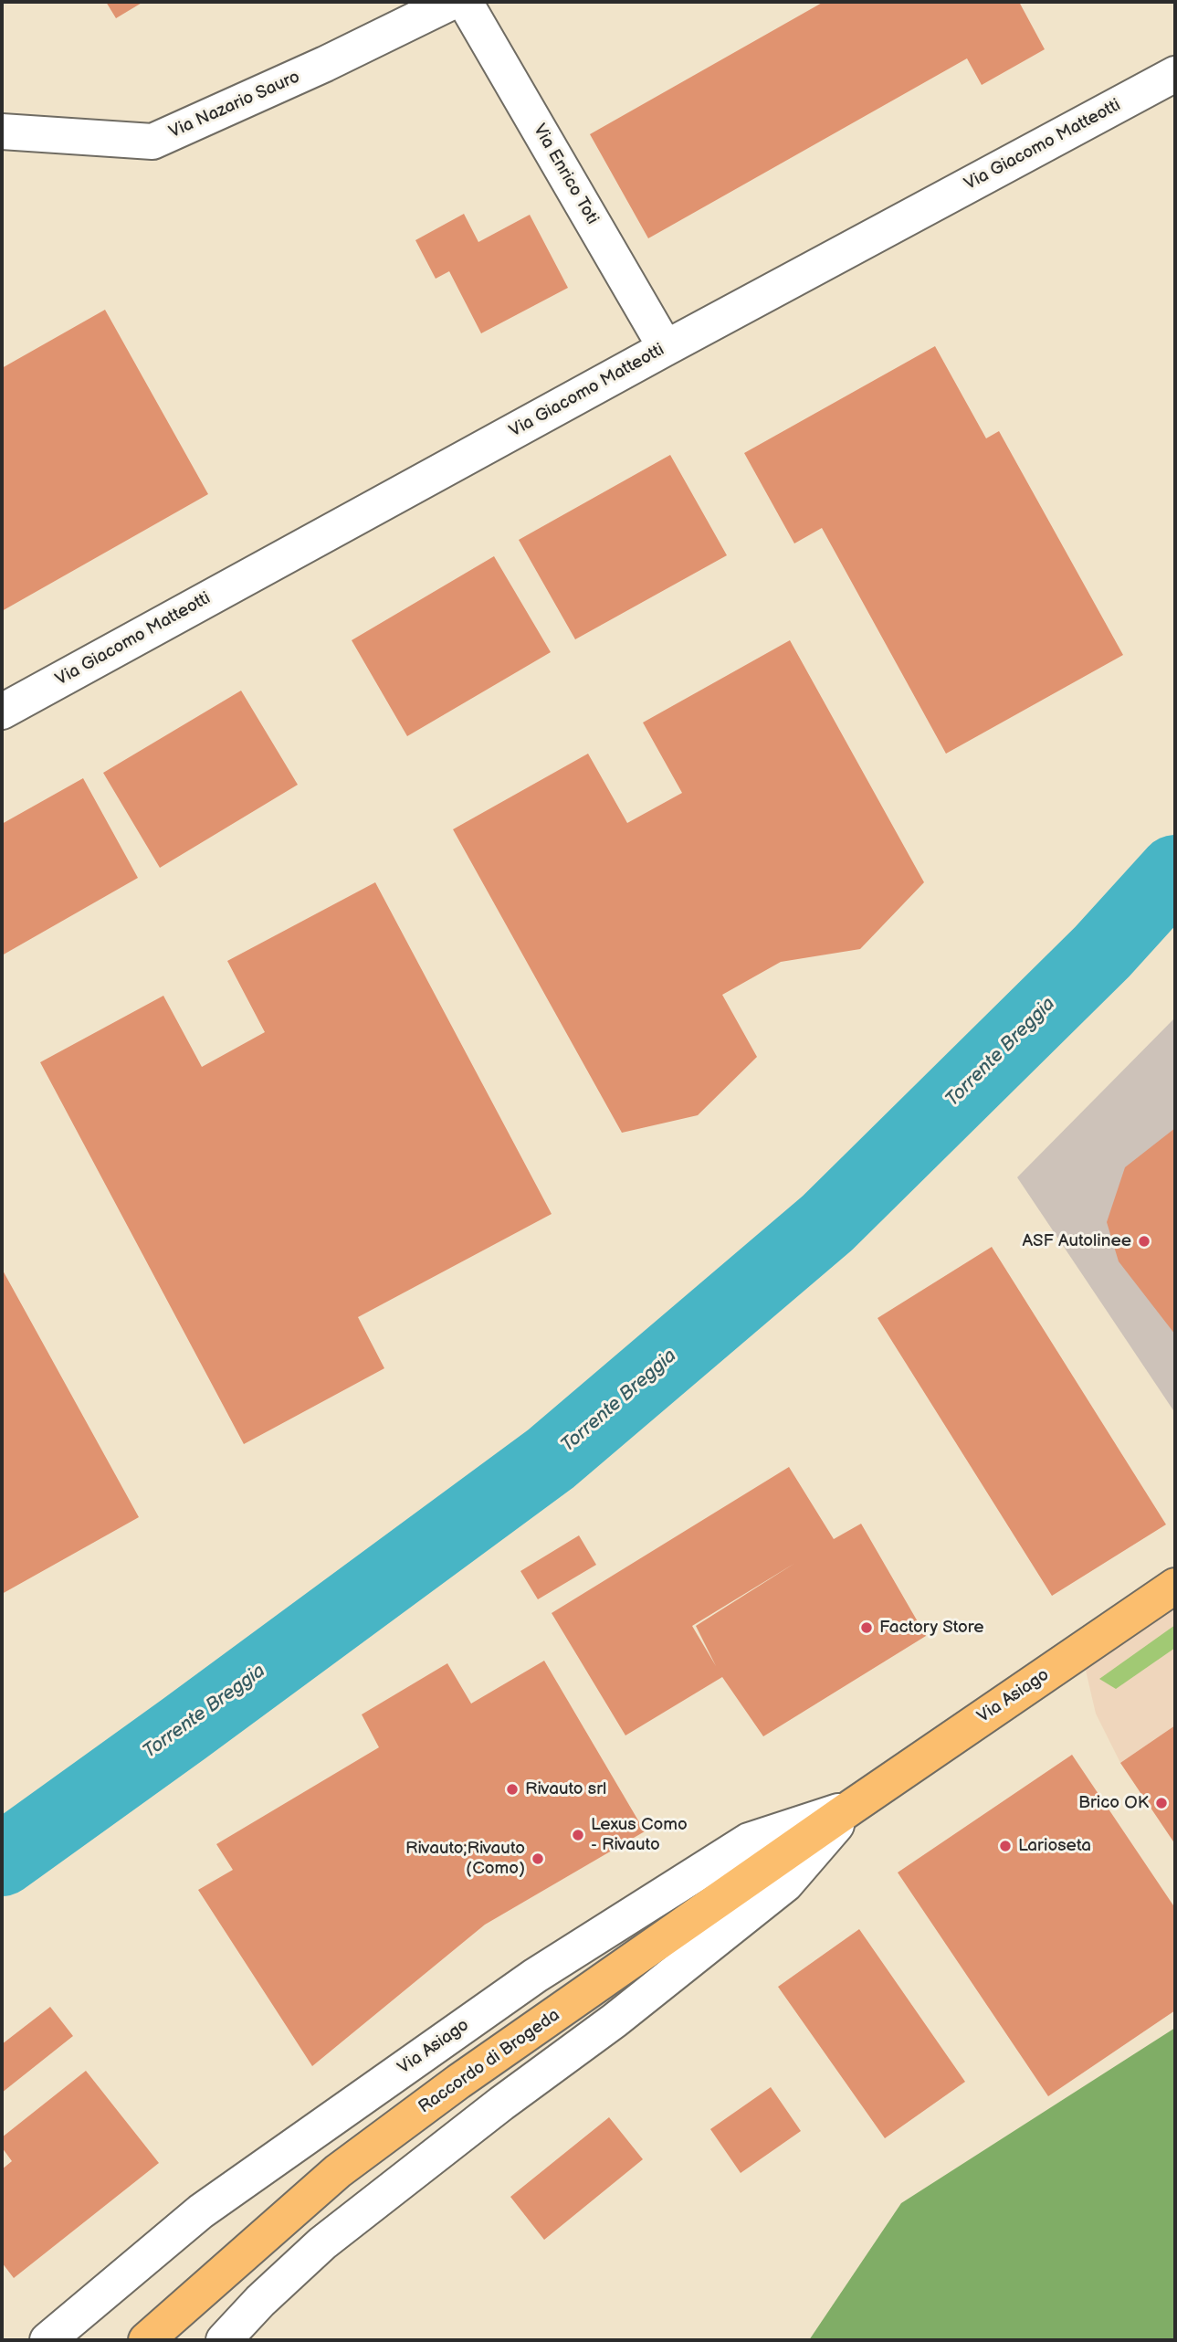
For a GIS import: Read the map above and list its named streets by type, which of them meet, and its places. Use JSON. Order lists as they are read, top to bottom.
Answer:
{
  "streets": {
    "main road": ["Via Asiago", "Raccordo di Brogeda"],
    "street": ["Via Nazario Sauro", "Via Giacomo Matteotti", "Via Enrico Toti"]
  },
  "crossings": [
    ["Via Giacomo Matteotti", "Via Enrico Toti"],
    ["Via Asiago", "Raccordo di Brogeda"]
  ],
  "water": ["Torrente Breggia"],
  "places": [
    "ASF Autolinee",
    "Factory Store",
    "Rivauto srl",
    "Brico OK",
    "Lexus Como - Rivauto",
    "Larioseta",
    "Rivauto;Rivauto (Como)"
  ]
}
